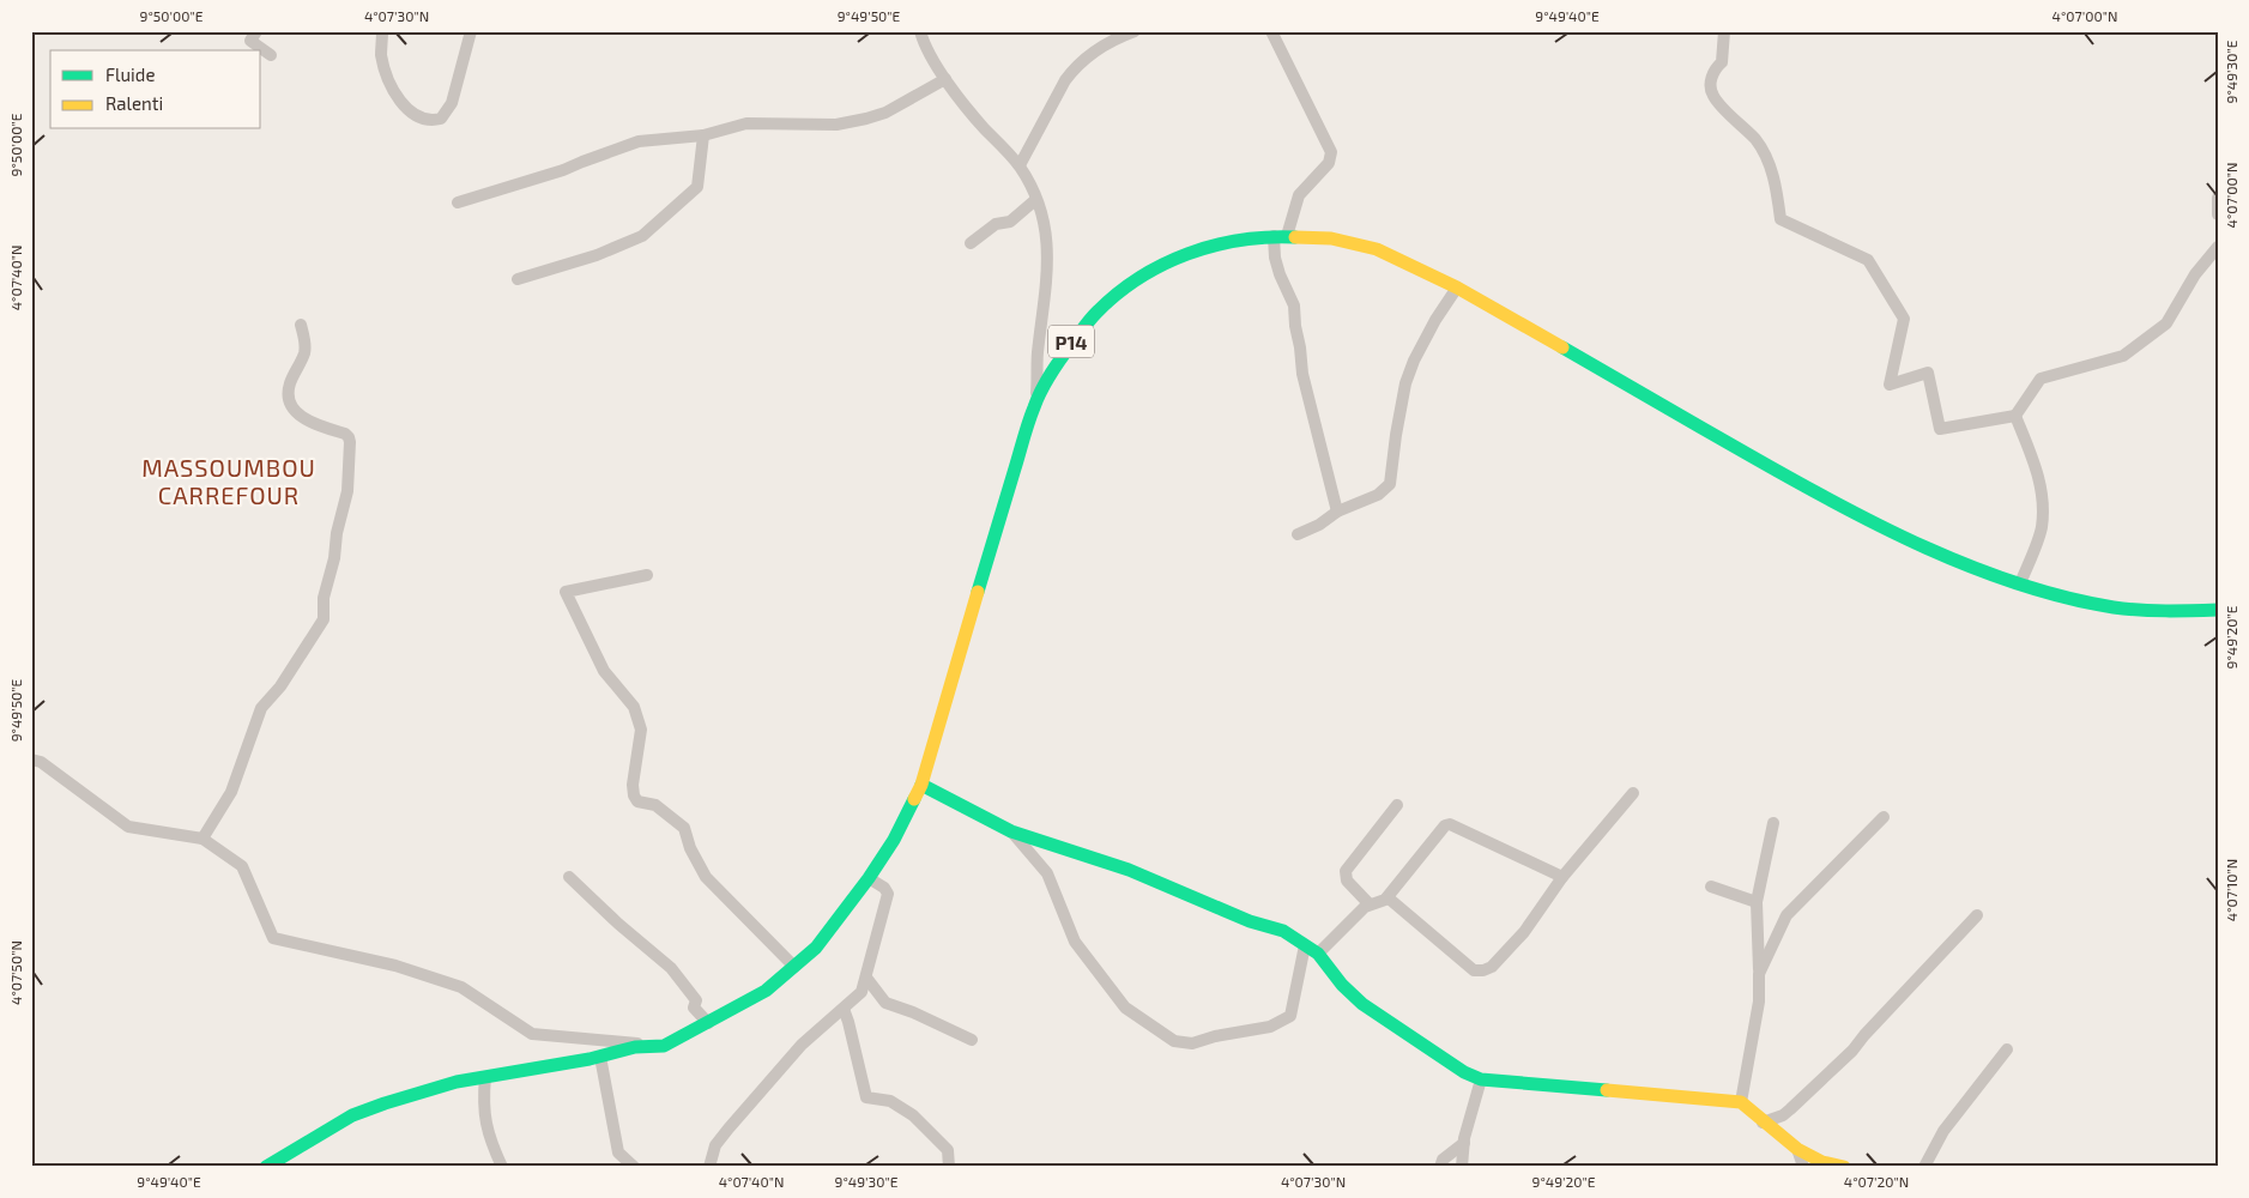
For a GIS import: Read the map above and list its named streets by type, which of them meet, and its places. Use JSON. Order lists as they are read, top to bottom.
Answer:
{
  "streets": {
    "main road": ["P14"]
  },
  "districts": ["MASSOUMBOU CARREFOUR"],
  "legend": ["Fluide", "Ralenti"],
  "coordinates": [
    "9°50'00\"E",
    "4°07'30\"N",
    "9°49'50\"E",
    "9°49'40\"E",
    "4°07'00\"N",
    "9°49'30\"E",
    "4°07'40\"N",
    "9°49'20\"E",
    "4°07'10\"N",
    "4°07'50\"N",
    "4°07'20\"N"
  ]
}
